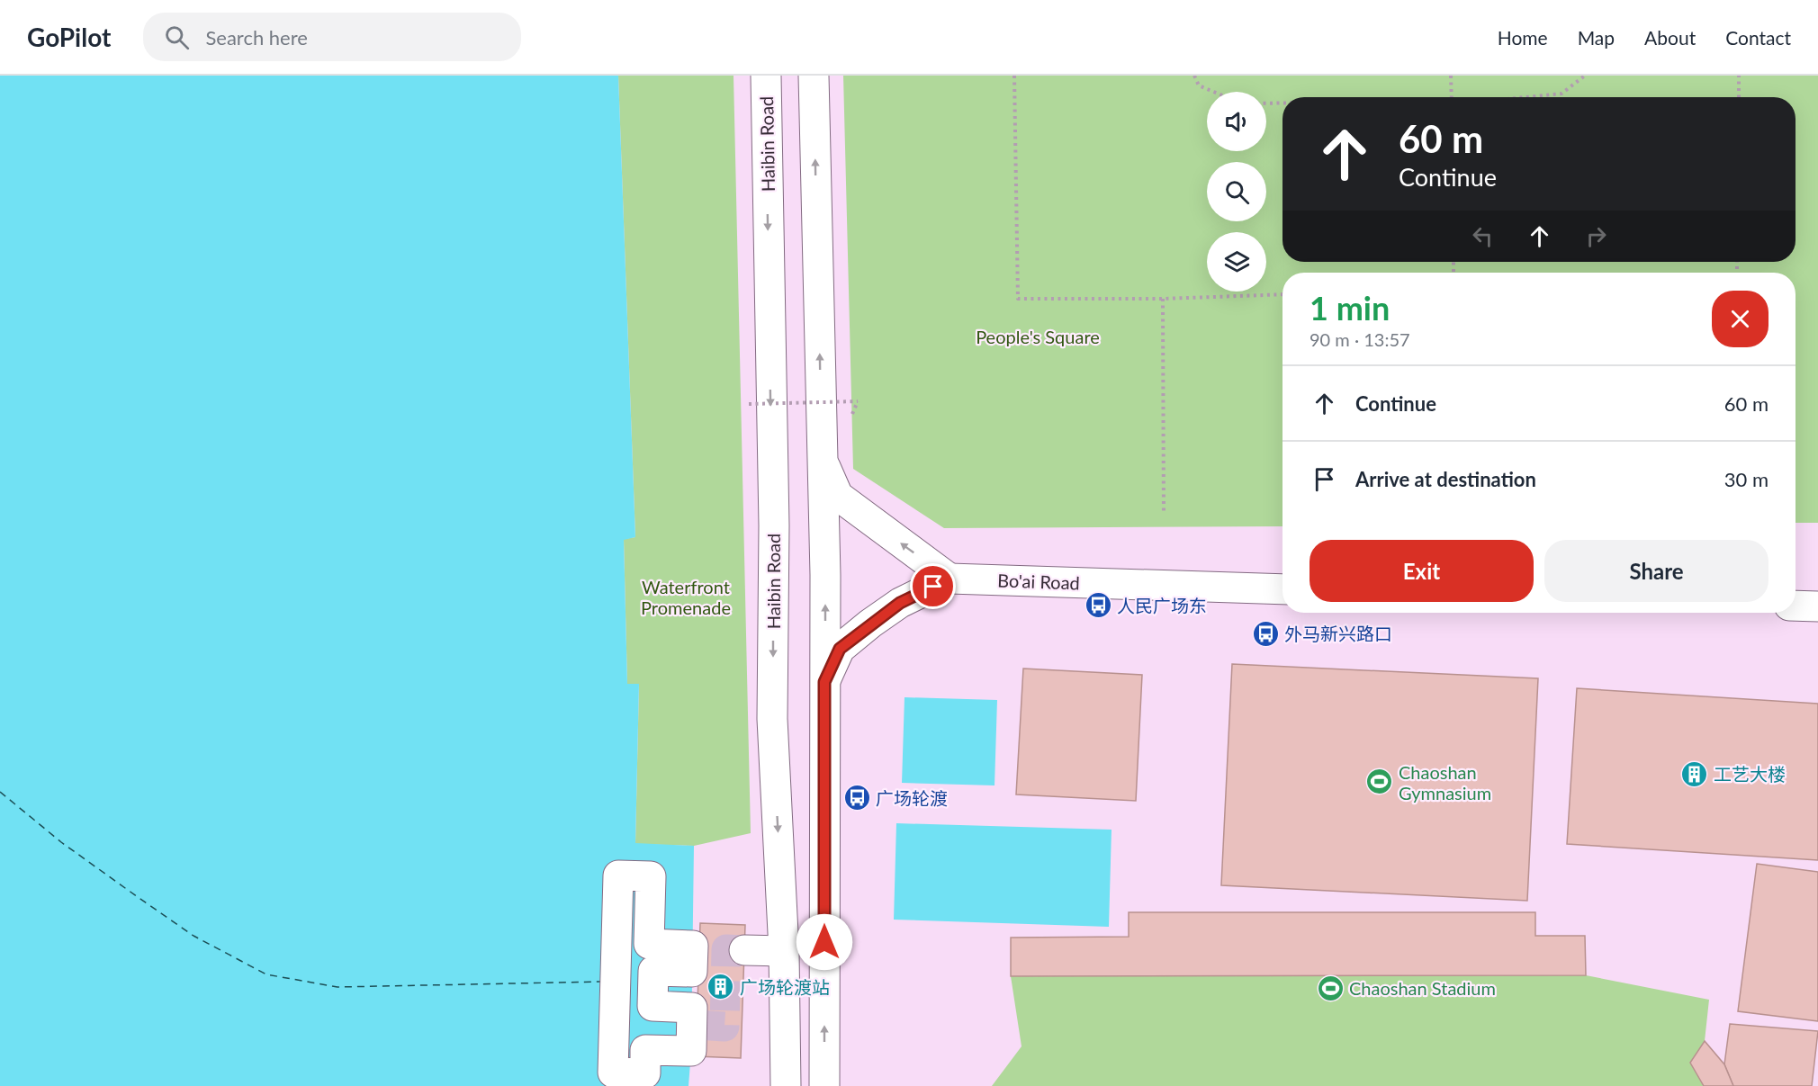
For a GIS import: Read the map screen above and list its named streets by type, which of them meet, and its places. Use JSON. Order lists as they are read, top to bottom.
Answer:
{
  "streets": {
    "main road": ["Haibin Road", "Bo'ai Road"]
  },
  "parks": ["People's Square", "Waterfront Promenade"],
  "places": {
    "bus stop": ["人民广场东", "外马新兴路口", "广场轮渡"],
    "building": ["工艺大楼", "广场轮渡站"],
    "sports": ["Chaoshan Gymnasium", "Chaoshan Stadium"]
  },
  "page": {
    "header": "GoPilot",
    "search": "Search here",
    "nav": [
      "Home",
      "Map",
      "About",
      "Contact"
    ],
    "turn": ["60 m", "Continue"],
    "heading": ["1 min", "90 m · 13:57"],
    "list": [
      {
        "name": "Continue",
        "value": "60 m"
      },
      {
        "name": "Arrive at destination",
        "value": "30 m"
      }
    ],
    "buttons": ["Exit", "Share"]
  }
}
